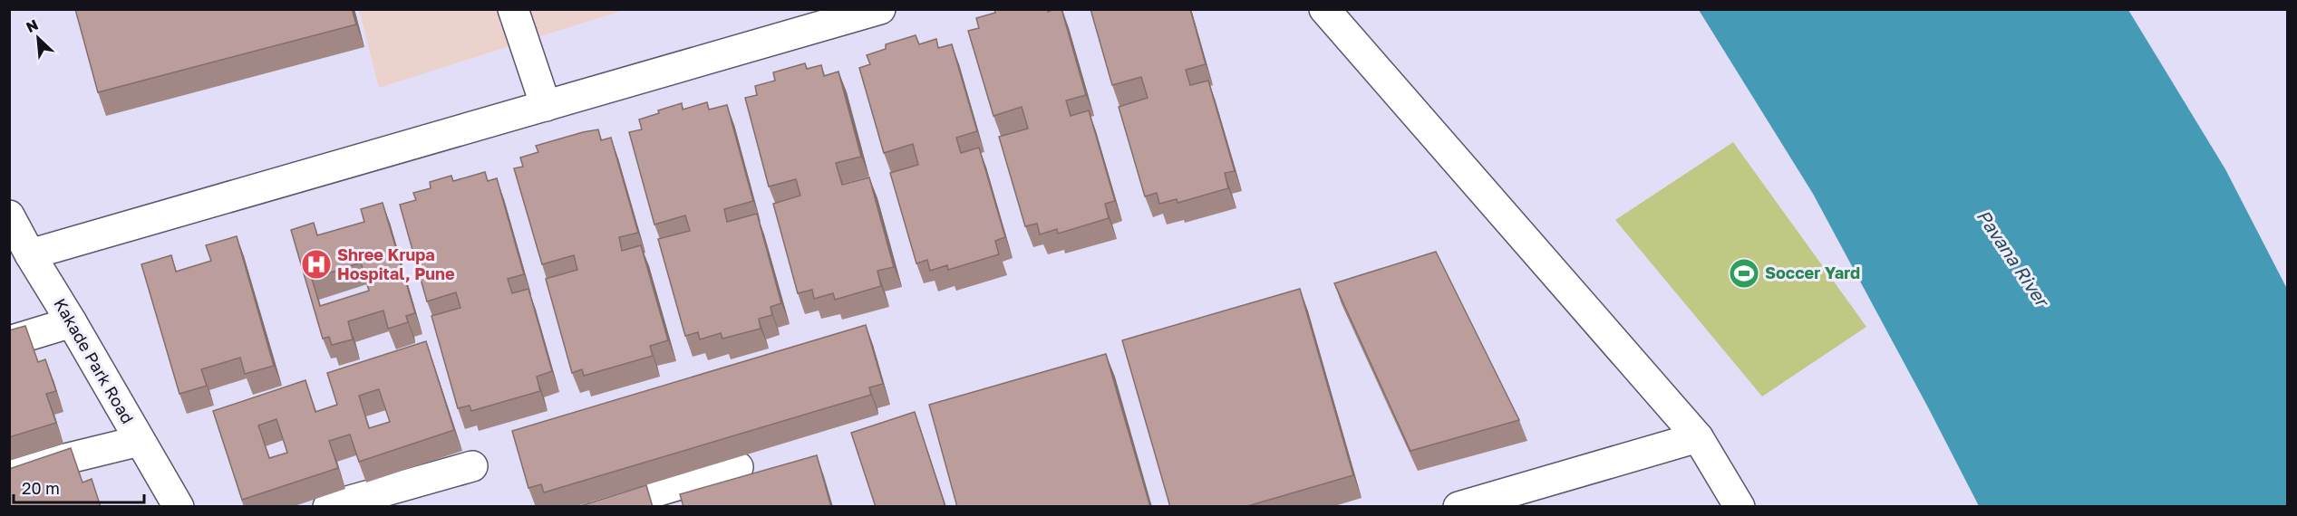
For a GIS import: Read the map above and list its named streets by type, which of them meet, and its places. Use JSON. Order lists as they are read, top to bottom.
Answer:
{
  "streets": {
    "street": ["Kakade Park Road"]
  },
  "water": ["Pavana River"],
  "places": {
    "hospital": ["Shree Krupa Hospital, Pune"],
    "sports": ["Soccer Yard"]
  },
  "scale_bar": "20 m",
  "north": "top left"
}
